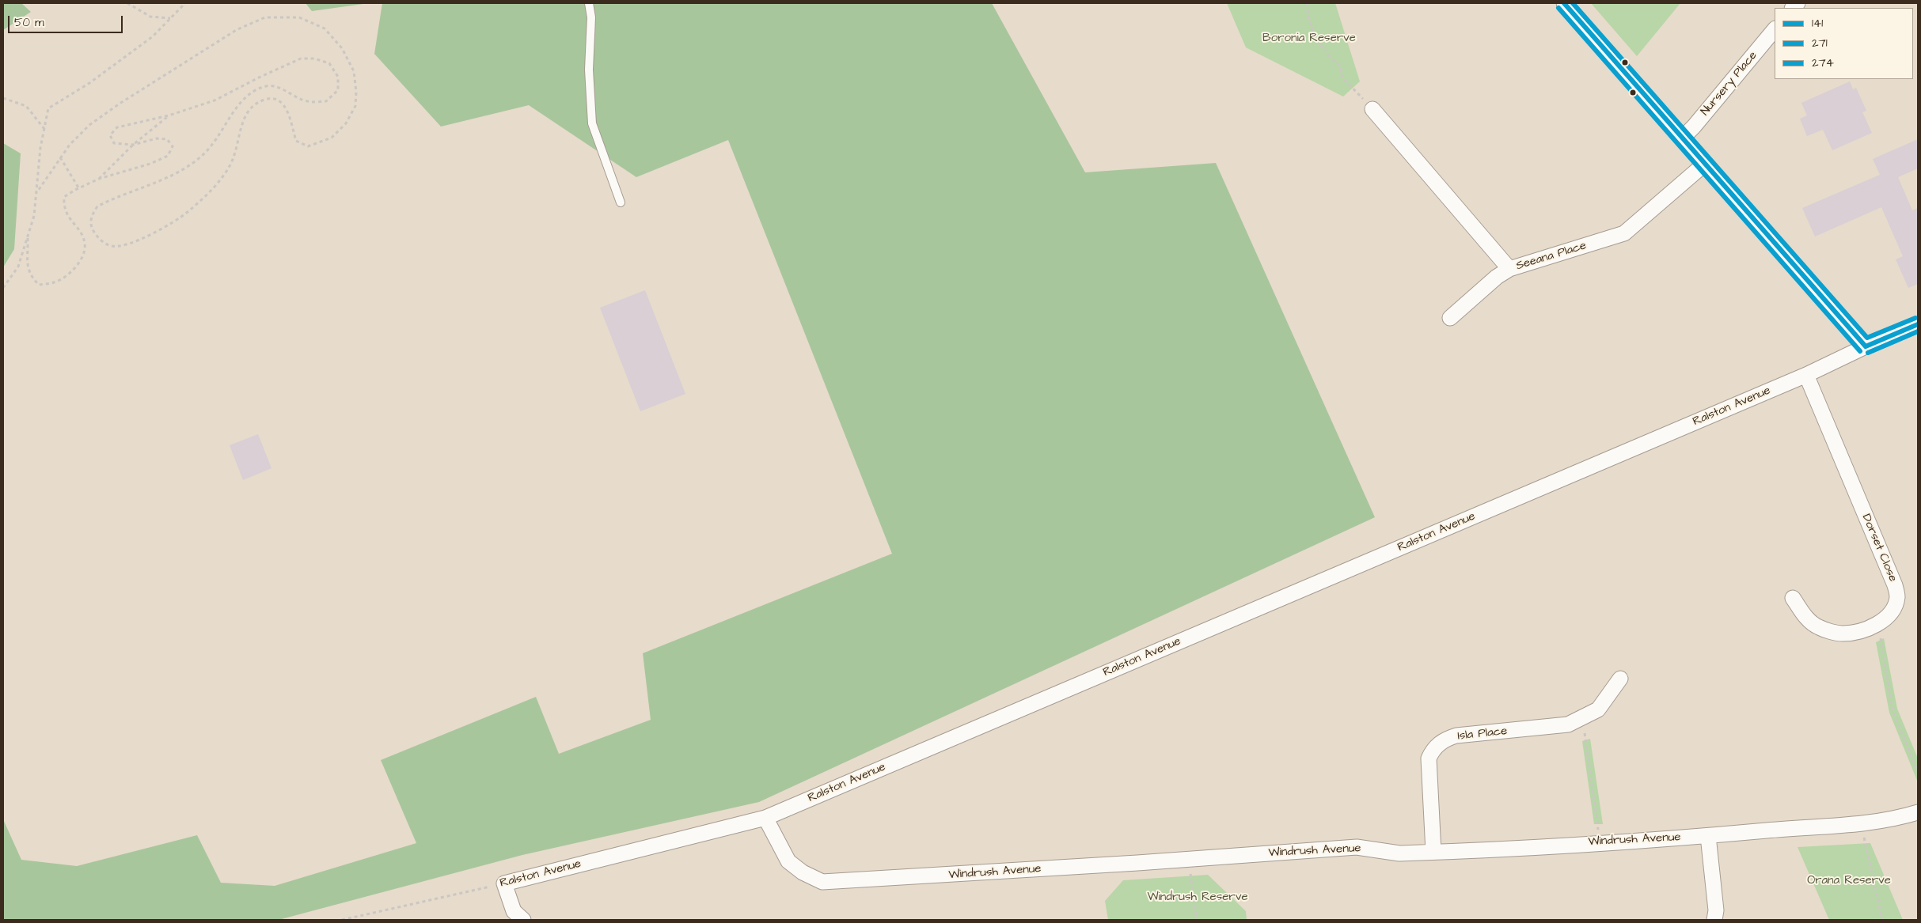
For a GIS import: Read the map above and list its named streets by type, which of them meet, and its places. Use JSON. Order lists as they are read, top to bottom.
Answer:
{
  "streets": {
    "street": [
      "Nursery Place",
      "Seeana Place",
      "Ralston Avenue",
      "Dorset Close",
      "Isla Place",
      "Windrush Avenue"
    ]
  },
  "crossings": [
    ["Ralston Avenue", "Dorset Close"],
    ["Ralston Avenue", "Windrush Avenue"],
    ["Isla Place", "Windrush Avenue"]
  ],
  "parks": ["Boronia Reserve", "Orana Reserve", "Windrush Reserve"],
  "lines": ["transit line 141", "transit line 274", "transit line 271"],
  "legend": ["141", "271", "274"],
  "scale_bar": "50 m"
}
